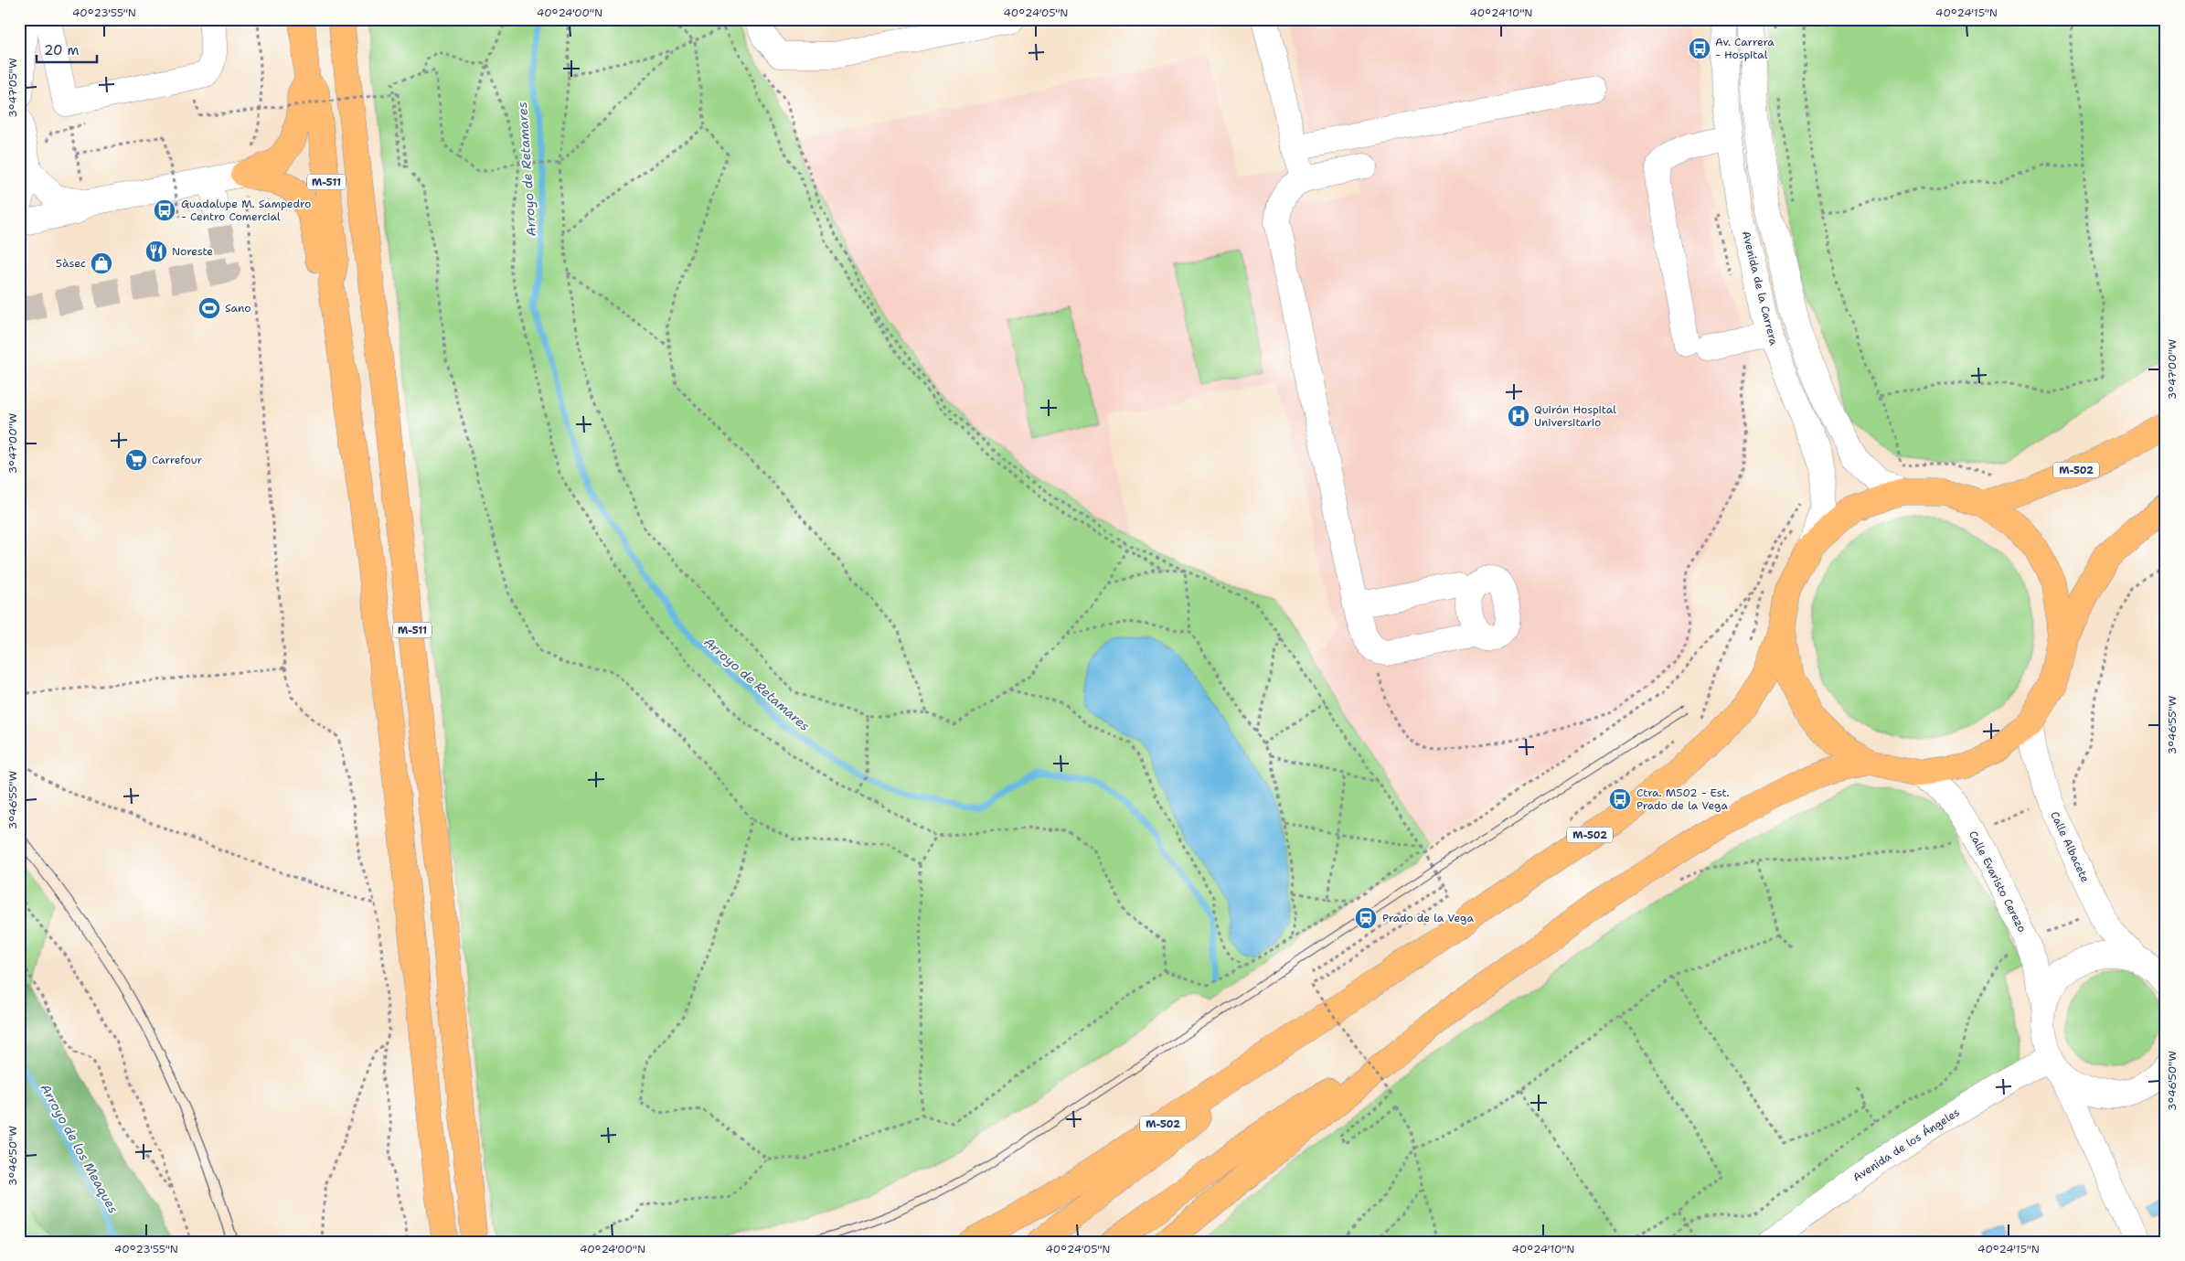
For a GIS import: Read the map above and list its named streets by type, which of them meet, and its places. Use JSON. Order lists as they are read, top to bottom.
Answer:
{
  "streets": {
    "highway": ["M-511", "M-502"],
    "street": [
      "Avenida de la Carrera",
      "Calle Albacete",
      "Calle Evaristo Cerezo",
      "Avenida de los Ángeles"
    ]
  },
  "crossings": [
    ["Avenida de la Carrera", "M-502"],
    ["M-502", "Calle Albacete"],
    ["M-502", "Calle Evaristo Cerezo"]
  ],
  "water": ["Arroyo de Retamares", "Arroyo de los Meaques"],
  "places": {
    "bus stop": ["Av. Carrera - Hospital", "Guadalupe M. Sampedro - Centro Comercial", "Ctra. M502 - Est. Prado de la Vega"],
    "restaurant": ["Noreste"],
    "shop": ["5àsec"],
    "sports": ["Sano"],
    "hospital": ["Quirón Hospital Universitario"],
    "supermarket": ["Carrefour"],
    "station": ["Prado de la Vega"]
  },
  "scale_bar": "20 m",
  "coordinates": [
    "40°23'55\"N",
    "40°24'00\"N",
    "40°24'05\"N",
    "40°24'10\"N",
    "40°24'15\"N",
    "3°47'05\"W",
    "3°47'00\"W",
    "3°46'55\"W",
    "3°46'50\"W"
  ]
}
